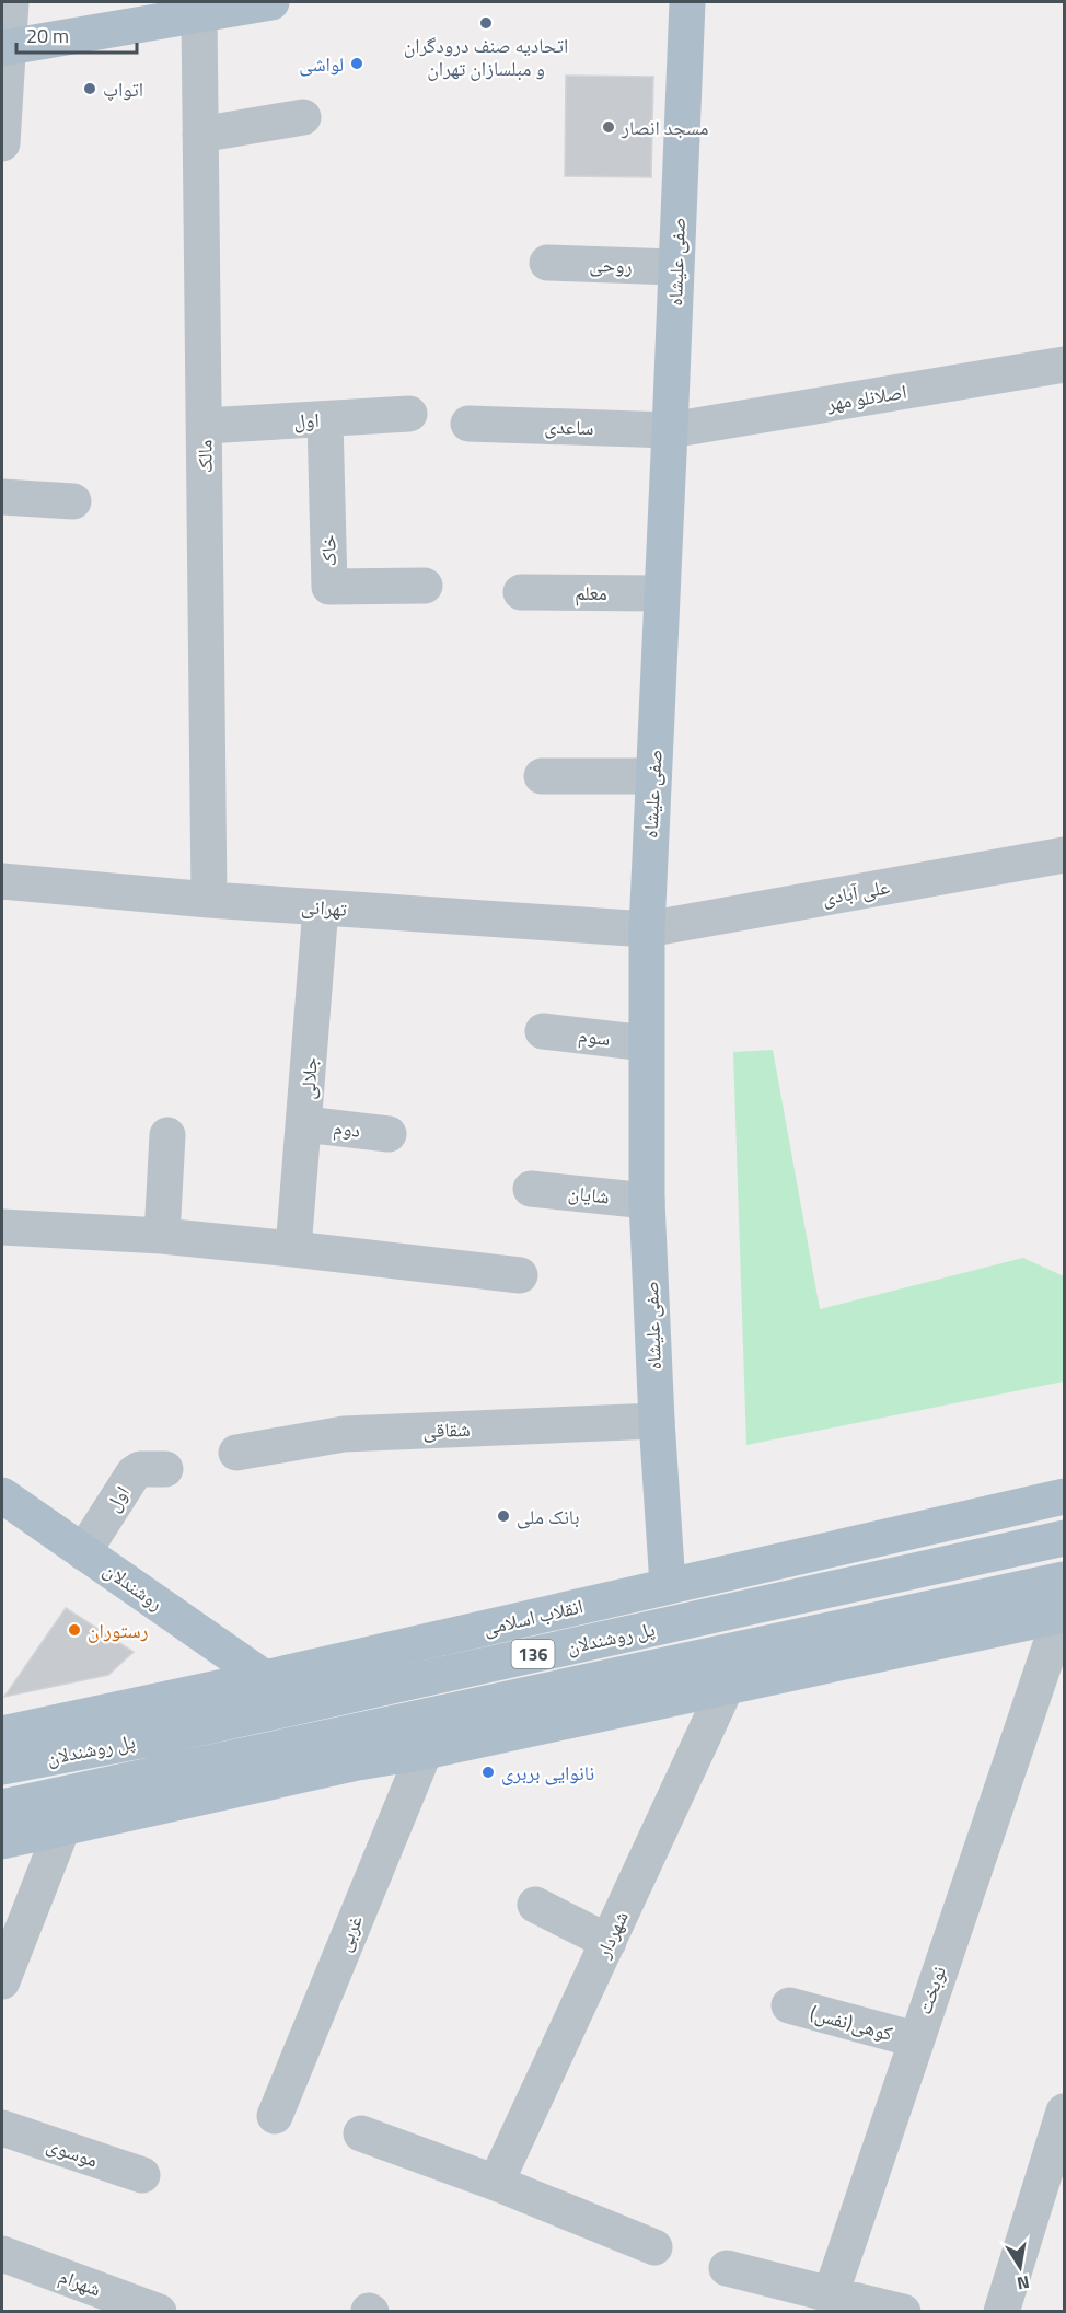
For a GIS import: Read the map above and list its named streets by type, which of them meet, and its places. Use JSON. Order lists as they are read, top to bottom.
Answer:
{
  "streets": {
    "main road": [
      "صفی علیشاه",
      "روشندلان",
      "انقلاب اسلامی",
      "پل روشندلان",
      "136"
    ],
    "street": [
      "روحی",
      "اصلانلو مهر",
      "اول",
      "ساعدی",
      "مالک",
      "خاک",
      "معلم",
      "علی آبادی",
      "تهرانی",
      "سوم",
      "جلالی",
      "دوم",
      "شایان",
      "شقاقی",
      "غربی",
      "شهردار",
      "نوبخت",
      "کوهی(نفس)",
      "موسوی",
      "شهرام"
    ]
  },
  "crossings": [
    ["صفی علیشاه", "روحی"],
    ["صفی علیشاه", "اصلانلو مهر"],
    ["صفی علیشاه", "ساعدی"],
    ["صفی علیشاه", "معلم"],
    ["صفی علیشاه", "علی آبادی"],
    ["صفی علیشاه", "تهرانی"],
    ["صفی علیشاه", "سوم"],
    ["صفی علیشاه", "شایان"],
    ["صفی علیشاه", "شقاقی"],
    ["صفی علیشاه", "انقلاب اسلامی"],
    ["اصلانلو مهر", "ساعدی"],
    ["اول", "مالک"],
    ["اول", "خاک"],
    ["اول", "روشندلان"],
    ["مالک", "تهرانی"],
    ["علی آبادی", "تهرانی"],
    ["تهرانی", "جلالی"],
    ["جلالی", "دوم"],
    ["روشندلان", "انقلاب اسلامی"],
    ["نوبخت", "کوهی(نفس)"]
  ],
  "places": [
    "اتحادیه صنف درودگران و مبلسازان تهران",
    "لواشی",
    "اتواپ",
    "مسجد انصار",
    "بانک ملی",
    "رستوران",
    "نانوایی بربری"
  ],
  "scale_bar": "20 m",
  "north": "bottom"
}
